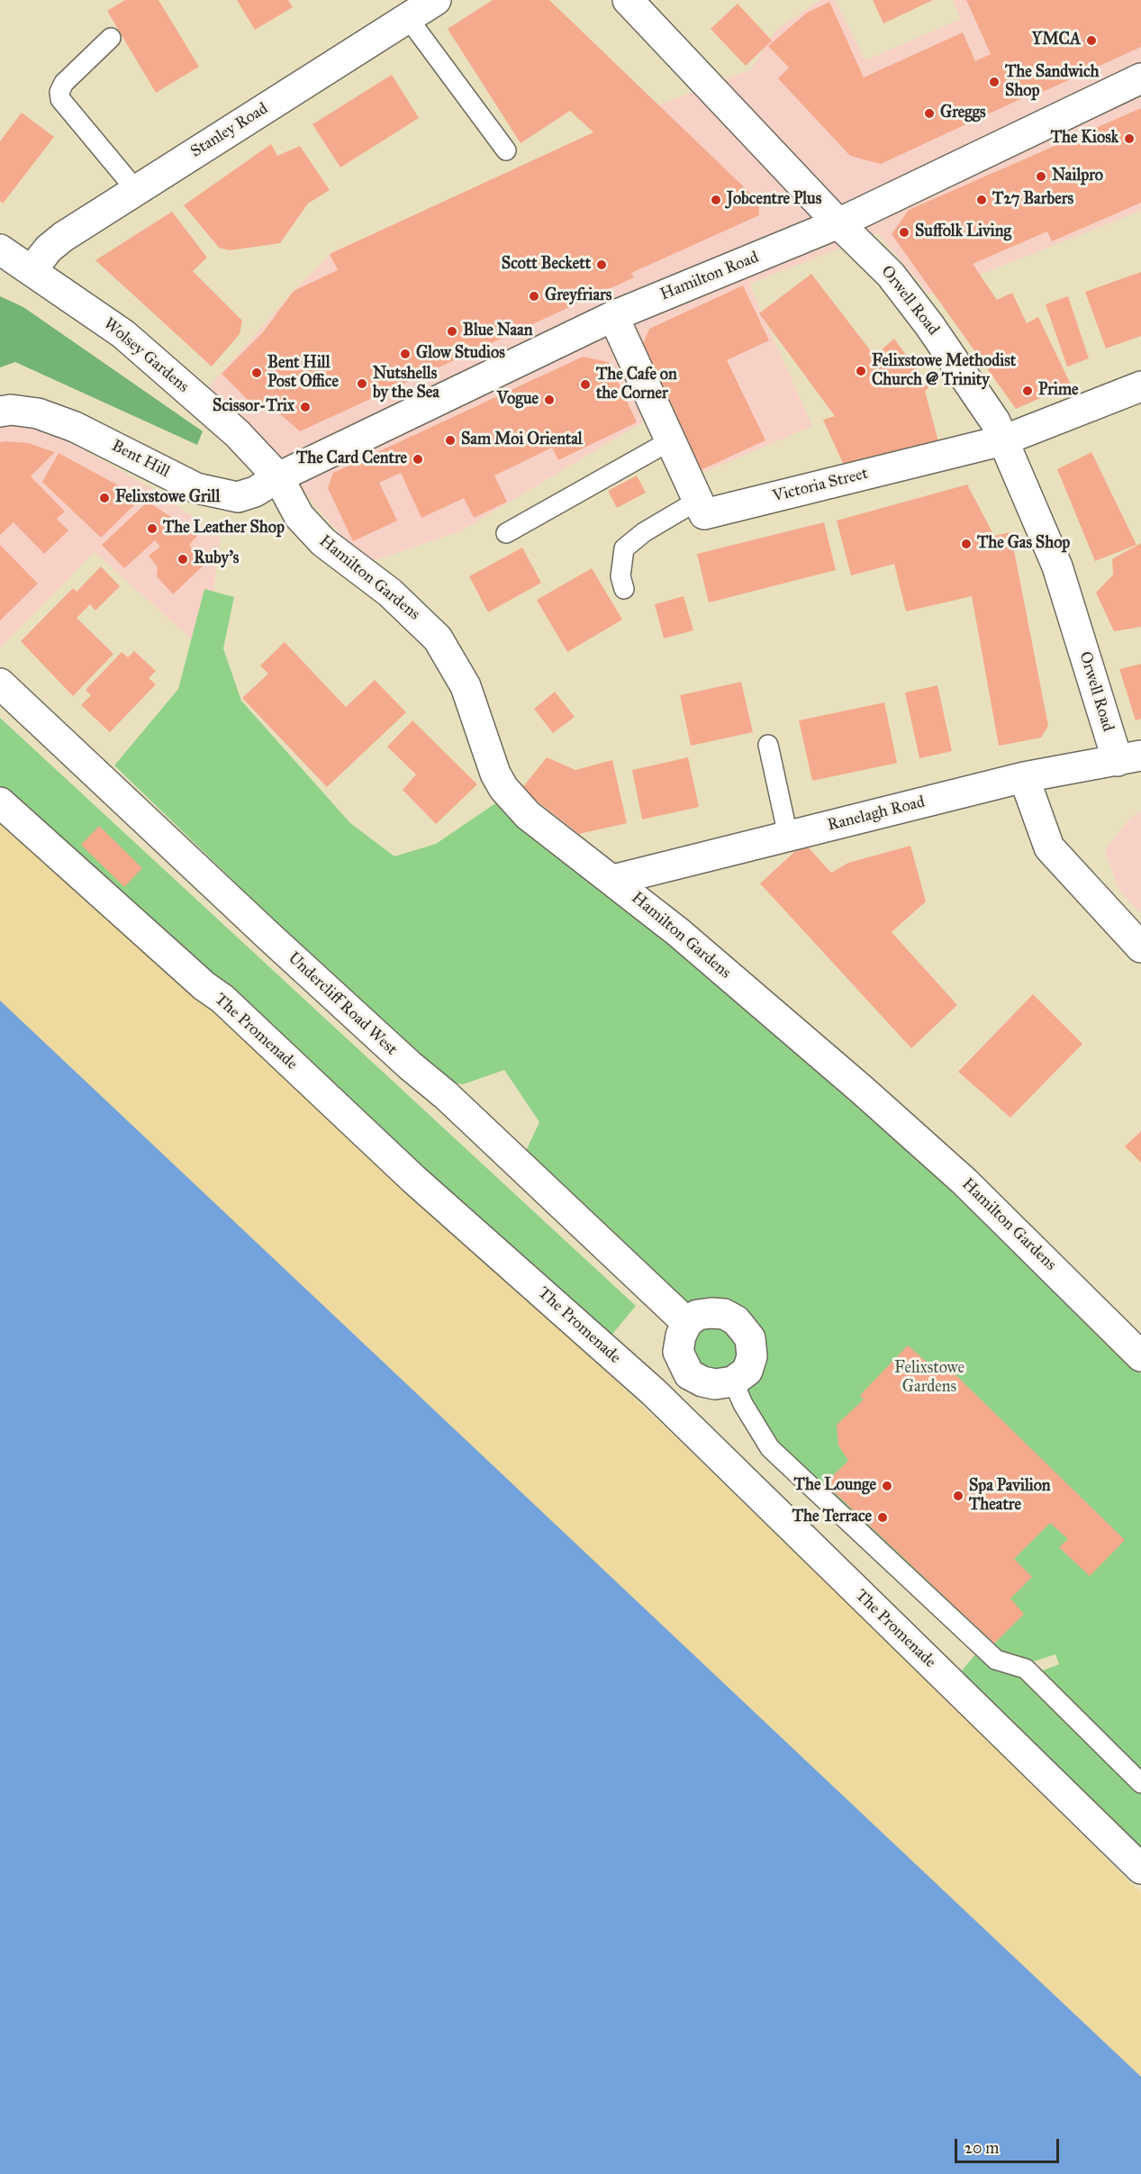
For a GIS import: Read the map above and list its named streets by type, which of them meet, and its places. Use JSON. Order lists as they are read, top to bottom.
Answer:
{
  "streets": {
    "street": [
      "Stanley Road",
      "Hamilton Road",
      "Orwell Road",
      "Wolsey Gardens",
      "Bent Hill",
      "Victoria Street",
      "Hamilton Gardens",
      "Ranelagh Road",
      "Undercliff Road West",
      "The Promenade"
    ]
  },
  "crossings": [
    ["Stanley Road", "Wolsey Gardens"],
    ["Hamilton Road", "Orwell Road"],
    ["Hamilton Road", "Wolsey Gardens"],
    ["Hamilton Road", "Bent Hill"],
    ["Hamilton Road", "Victoria Street"],
    ["Hamilton Road", "Hamilton Gardens"],
    ["Orwell Road", "Victoria Street"],
    ["Orwell Road", "Ranelagh Road"],
    ["Wolsey Gardens", "Bent Hill"],
    ["Wolsey Gardens", "Hamilton Gardens"],
    ["Bent Hill", "Hamilton Gardens"],
    ["Hamilton Gardens", "Ranelagh Road"]
  ],
  "parks": ["Felixstowe Gardens"],
  "places": [
    "YMCA",
    "The Sandwich Shop",
    "Greggs",
    "The Kiosk",
    "Nailpro",
    "Jobcentre Plus",
    "T27 Barbers",
    "Suffolk Living",
    "Scott Beckett",
    "Greyfriars",
    "Blue Naan",
    "Glow Studios",
    "Felixstowe Methodist Church @ Trinity",
    "Bent Hill Post Office",
    "Nutshells by the Sea",
    "The Cafe on the Corner",
    "Prime",
    "Vogue",
    "Scissor-Trix",
    "Sam Moi Oriental",
    "The Card Centre",
    "Felixstowe Grill",
    "The Leather Shop",
    "The Gas Shop",
    "Ruby's",
    "The Lounge",
    "Spa Pavilion Theatre",
    "The Terrace"
  ],
  "scale_bar": "20 m"
}
